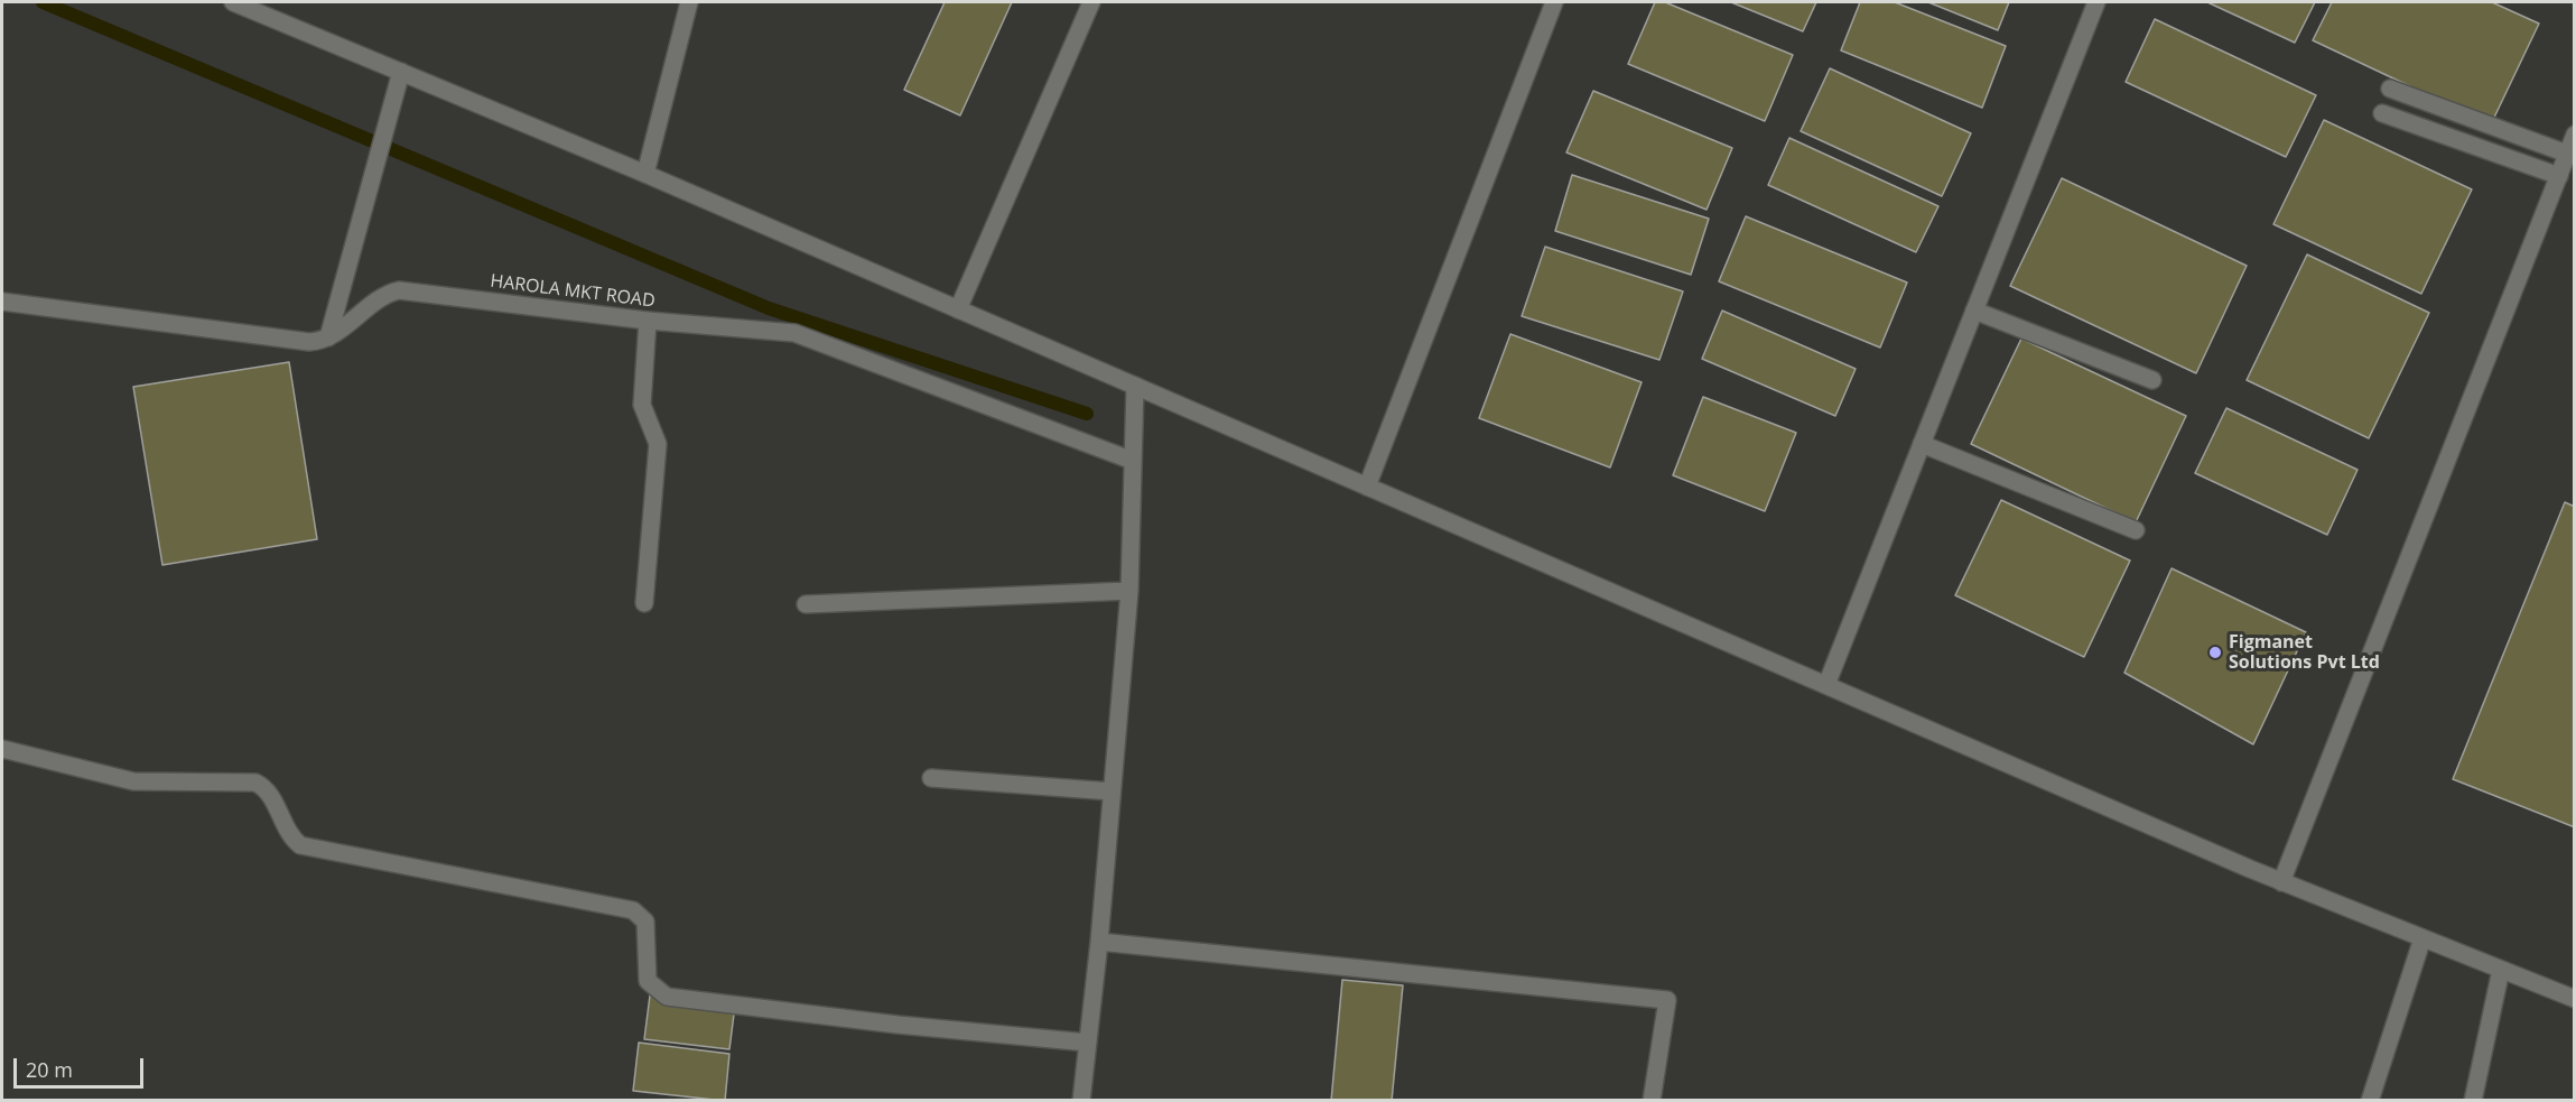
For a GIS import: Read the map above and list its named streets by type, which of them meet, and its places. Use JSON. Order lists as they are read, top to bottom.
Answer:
{
  "streets": {
    "street": ["HAROLA MKT ROAD"]
  },
  "places": ["Figmanet Solutions Pvt Ltd"],
  "scale_bar": "20 m"
}
